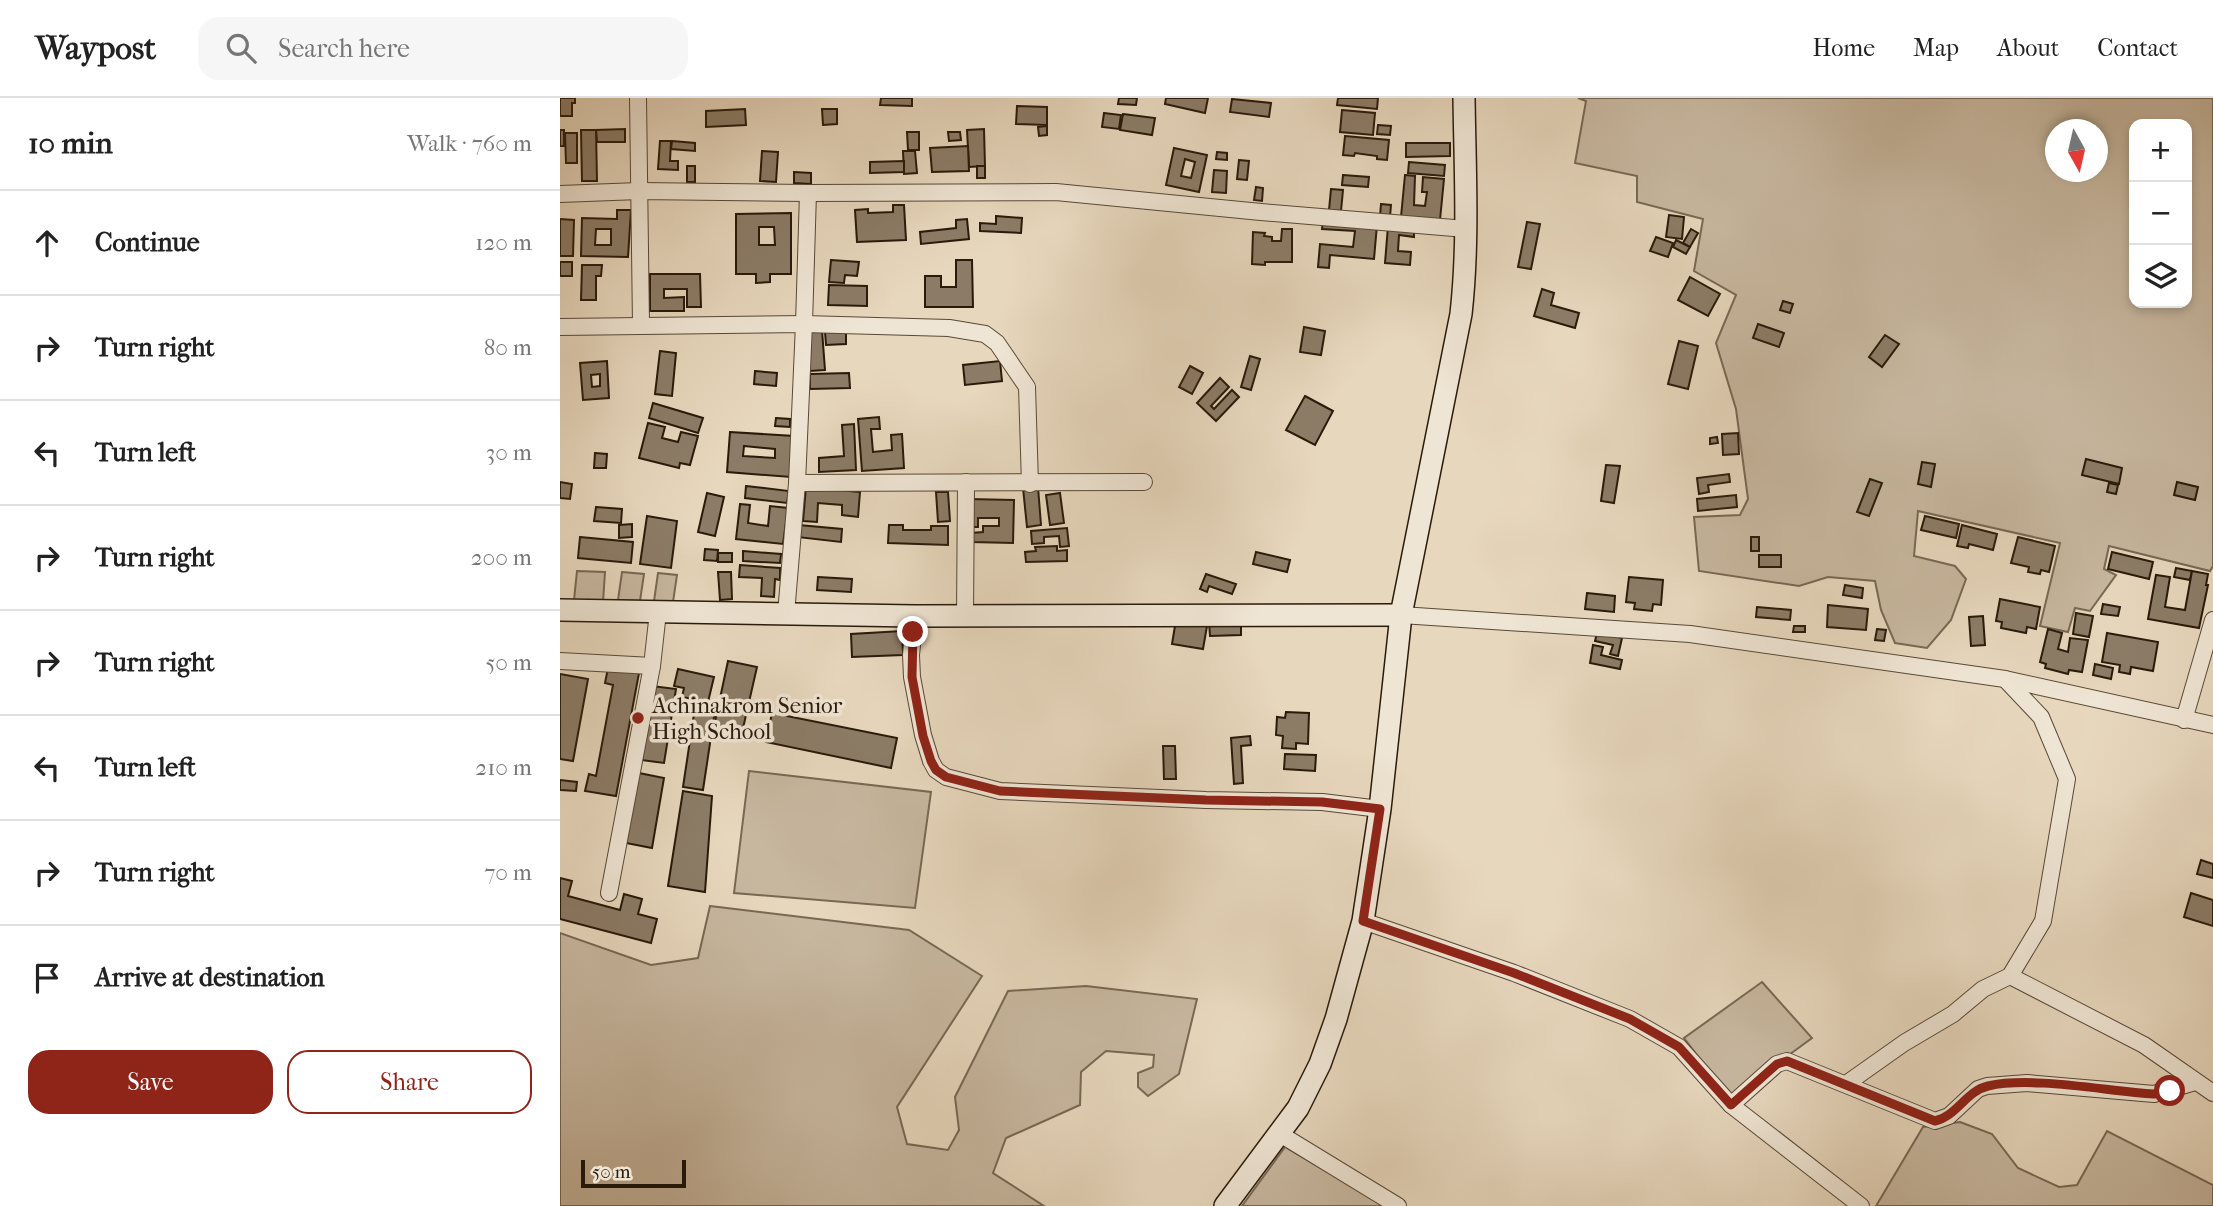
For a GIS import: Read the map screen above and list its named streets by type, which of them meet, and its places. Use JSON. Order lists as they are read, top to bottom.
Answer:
{
  "places": ["Achinakrom Senior High School"],
  "scale_bar": "50 m",
  "north": "bottom",
  "page": {
    "header": "Waypost",
    "search": "Search here",
    "nav": [
      "Home",
      "Map",
      "About",
      "Contact"
    ],
    "heading": ["10 min", "Walk · 760 m"],
    "map_buttons": ["+", "−"],
    "list": [
      ["Continue", "120 m"],
      ["Turn right", "80 m"],
      ["Turn left", "30 m"],
      ["Turn right", "200 m"],
      ["Turn right", "50 m"],
      ["Turn left", "210 m"],
      ["Turn right", "70 m"],
      "Arrive at destination"
    ],
    "buttons": ["Save", "Share"],
    "scale": "50 m"
  }
}
